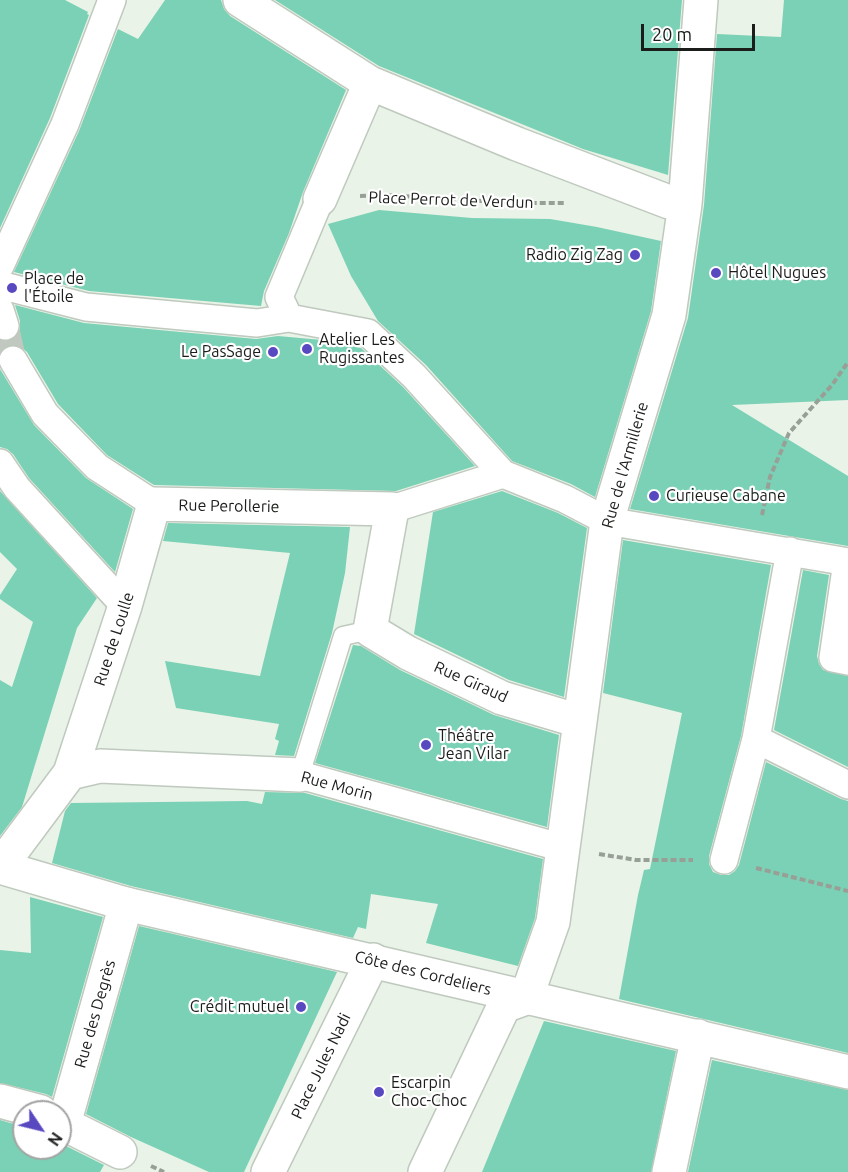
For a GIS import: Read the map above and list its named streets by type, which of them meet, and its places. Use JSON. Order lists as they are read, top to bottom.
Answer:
{
  "streets": {
    "street": [
      "Rue de l'Armillerie",
      "Rue Perollerie",
      "Rue de Loulle",
      "Rue Giraud",
      "Rue Morin",
      "Côte des Cordeliers",
      "Rue des Degrès",
      "Place Jules Nadi"
    ],
    "path": ["Place Perrot de Verdun"]
  },
  "crossings": [
    ["Rue de l'Armillerie", "Rue Giraud"],
    ["Rue de l'Armillerie", "Rue Morin"],
    ["Rue de l'Armillerie", "Côte des Cordeliers"],
    ["Rue Perollerie", "Rue de Loulle"],
    ["Rue de Loulle", "Rue Morin"],
    ["Rue de Loulle", "Côte des Cordeliers"],
    ["Côte des Cordeliers", "Rue des Degrès"],
    ["Côte des Cordeliers", "Place Jules Nadi"]
  ],
  "places": [
    "Radio Zig Zag",
    "Hôtel Nugues",
    "Place de l'Étoile",
    "Atelier Les Rugissantes",
    "Le PasSage",
    "Curieuse Cabane",
    "Théâtre Jean Vilar",
    "Crédit mutuel",
    "Escarpin Choc-Choc"
  ],
  "scale_bar": "20 m",
  "north": "bottom right"
}
